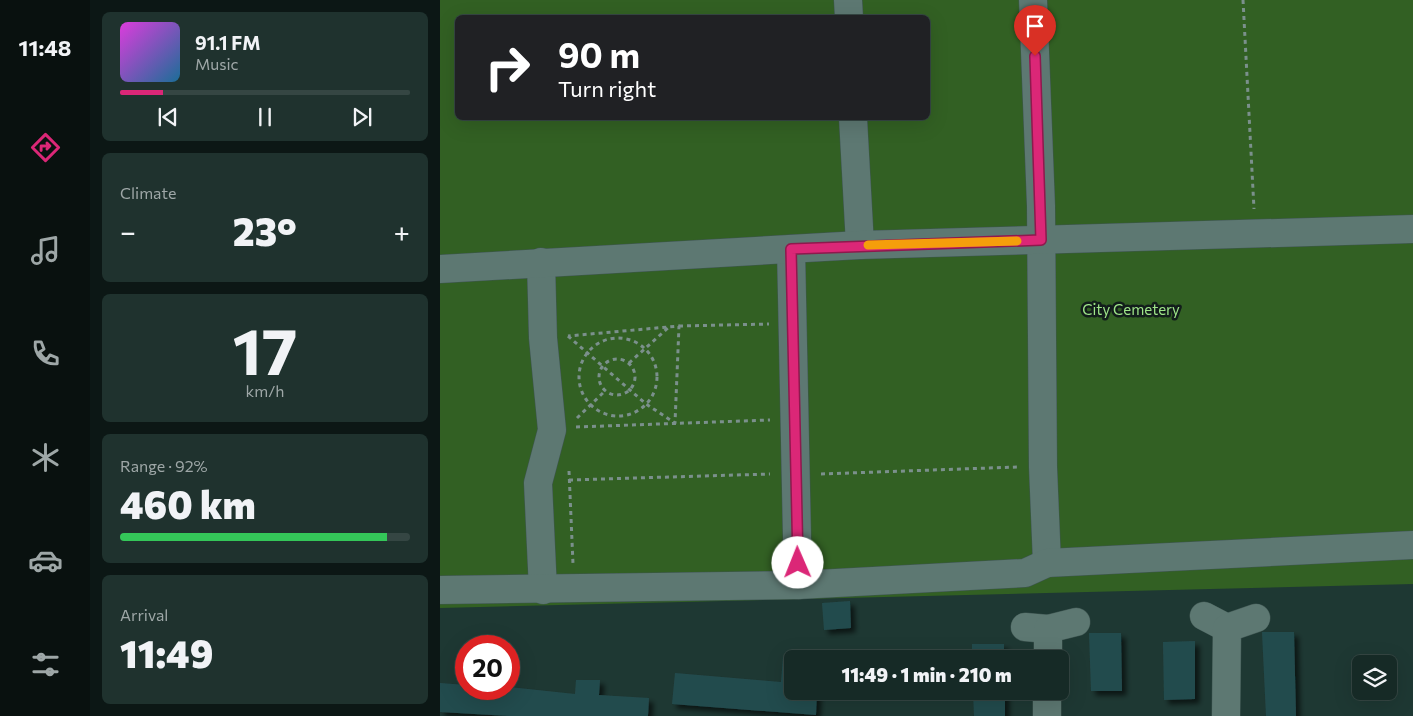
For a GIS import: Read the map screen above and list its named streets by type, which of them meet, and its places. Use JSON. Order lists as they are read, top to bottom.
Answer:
{
  "parks": ["City Cemetery"],
  "page": {
    "tabs": "11:48",
    "turn": ["90 m", "Turn right"],
    "song": ["91.1 FM", "Music"],
    "tile": [
      "Climate",
      ["17", "km/h"],
      ["Range · 92%", "460 km"],
      ["Arrival", "11:49"]
    ],
    "heat": ["−", "23°", "+"],
    "limit": "20",
    "trip": "11:49 · 1 min · 210 m"
  }
}
